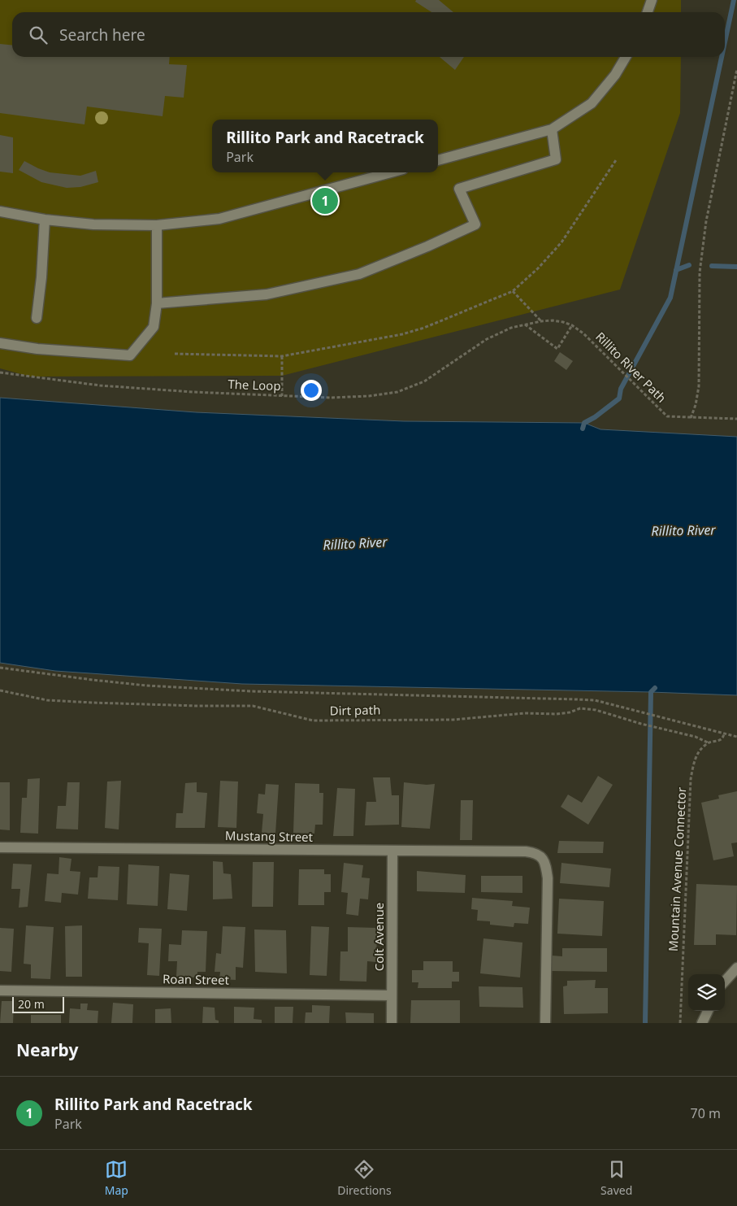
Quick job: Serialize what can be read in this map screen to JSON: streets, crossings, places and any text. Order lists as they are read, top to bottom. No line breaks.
{"streets":{"street":["Mustang Street","Colt Avenue","Roan Street"],"path":["Rillito River Path","The Loop","Dirt path","Mountain Avenue Connector"]},"crossings":[["Rillito River Path","The Loop"],["Dirt path","Mountain Avenue Connector"],["Mustang Street","Colt Avenue"],["Colt Avenue","Roan Street"]],"water":["Rillito River"],"scale_bar":"20 m","page":{"search":"Search here","popup":["Rillito Park and Racetrack","Park"],"pins":"1","scale":"20 m","heading":"Nearby","list":[{"mark":"1","name":"Rillito Park and Racetrack","note":"Park","value":"70 m"}],"nav":["Map","Directions","Saved"]}}
